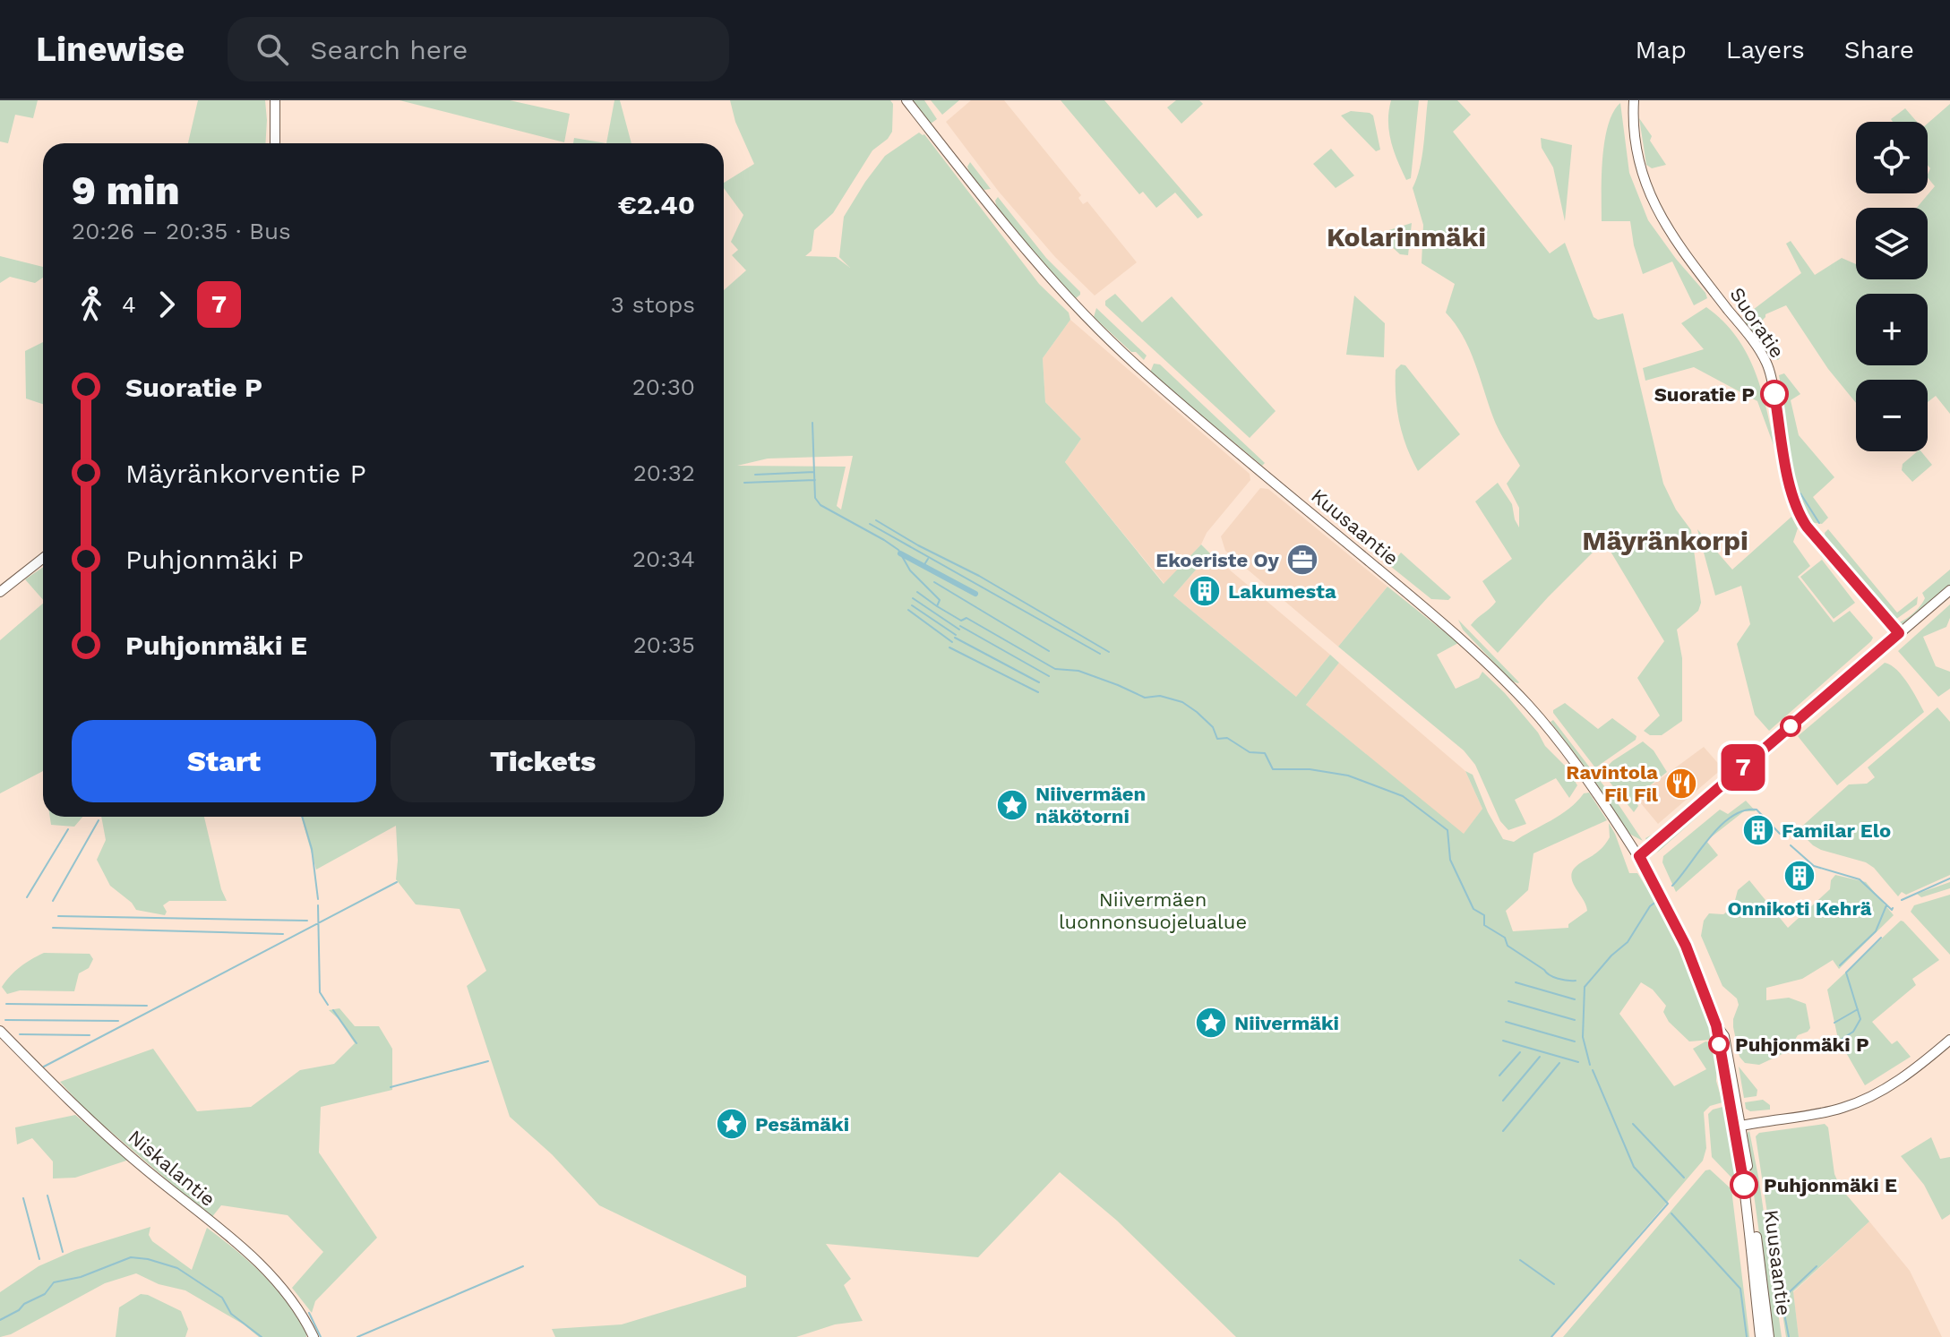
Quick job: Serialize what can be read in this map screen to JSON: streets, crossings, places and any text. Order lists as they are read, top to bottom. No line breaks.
{"streets":{"street":["Suoratie","Kuusaantie","Niskalantie"]},"districts":["Kolarinmäki","Mäyränkorpi"],"parks":["Niivermäen luonnonsuojelualue"],"places":{"other":["Suoratie P","Puhjonmäki P","Puhjonmäki E"],"office":["Ekoeriste Oy"],"building":["Lakumesta","Familar Elo","Onnikoti Kehrä"],"restaurant":["Ravintola Fil Fil"],"place":["Niivermäen näkötorni","Niivermäki","Pesämäki"]},"lines":["bus line 7"],"page":{"header":"Linewise","search":"Search here","nav":["Map","Layers","Share"],"on_map":"7","map_buttons":["+","−"],"heading":["9 min","20:26 – 20:35 · Bus","€2.40"],"legs":["4","7","3 stops"],"list":[{"name":"Suoratie P","value":"20:30"},{"name":"Mäyränkorventie P","value":"20:32"},{"name":"Puhjonmäki P","value":"20:34"},{"name":"Puhjonmäki E","value":"20:35"}],"buttons":["Start","Tickets"]}}
